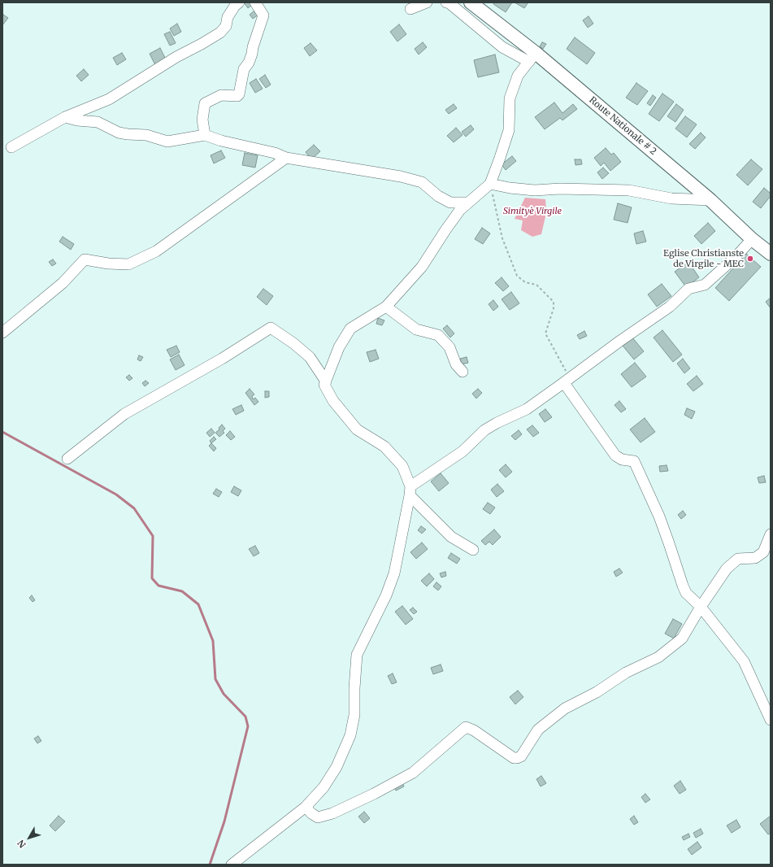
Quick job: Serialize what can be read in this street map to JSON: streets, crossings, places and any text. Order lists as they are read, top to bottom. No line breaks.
{"streets":{"main road":["Route Nationale # 2"]},"parks":["Simityè Virgile"],"places":["Eglise Christianste de Virgile - MEC"],"north":"bottom left"}
